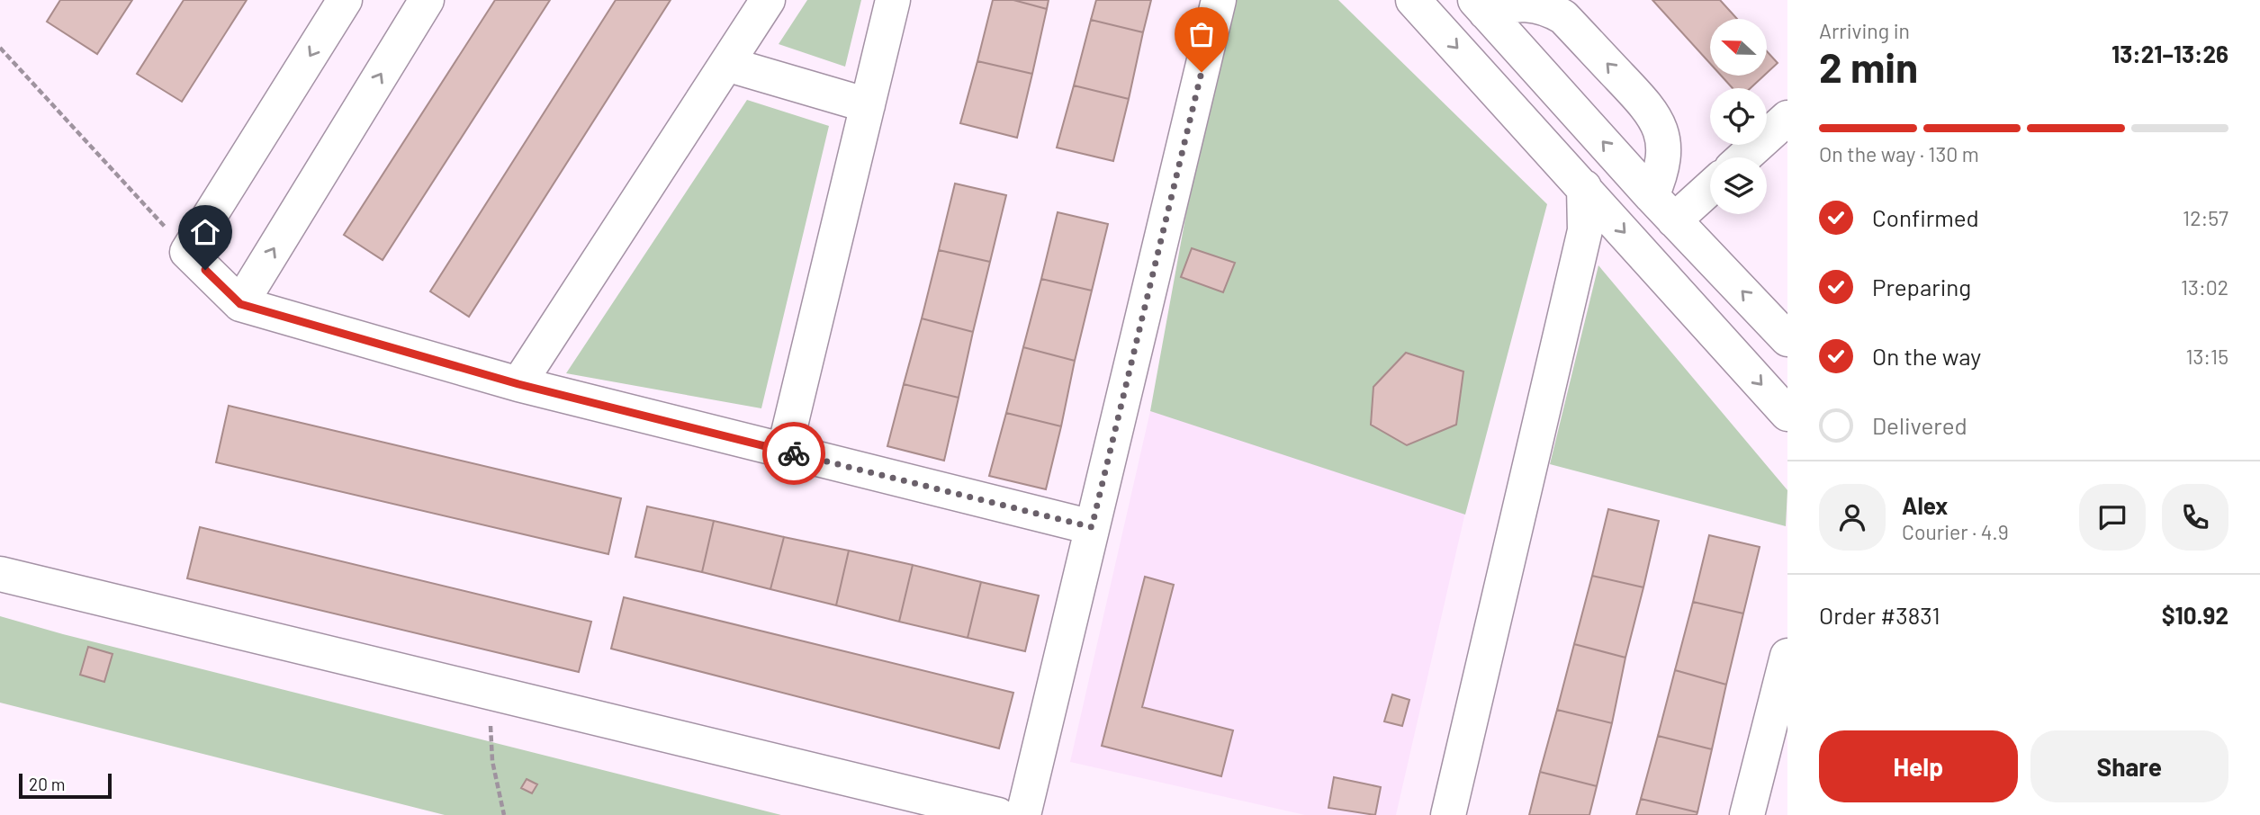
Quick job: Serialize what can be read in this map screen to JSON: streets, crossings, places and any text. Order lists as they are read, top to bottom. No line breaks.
{"scale_bar":"20 m","north":"left","page":{"heading":["2 min","Arriving in","13:21–13:26"],"panel":["Alex","Courier · 4.9","Order #3831","$10.92"],"bar":"On the way · 130 m","list":[["Confirmed","12:57"],["Preparing","13:02"],["On the way","13:15"],"Delivered"],"buttons":["Help","Share"],"scale":"20 m"}}
